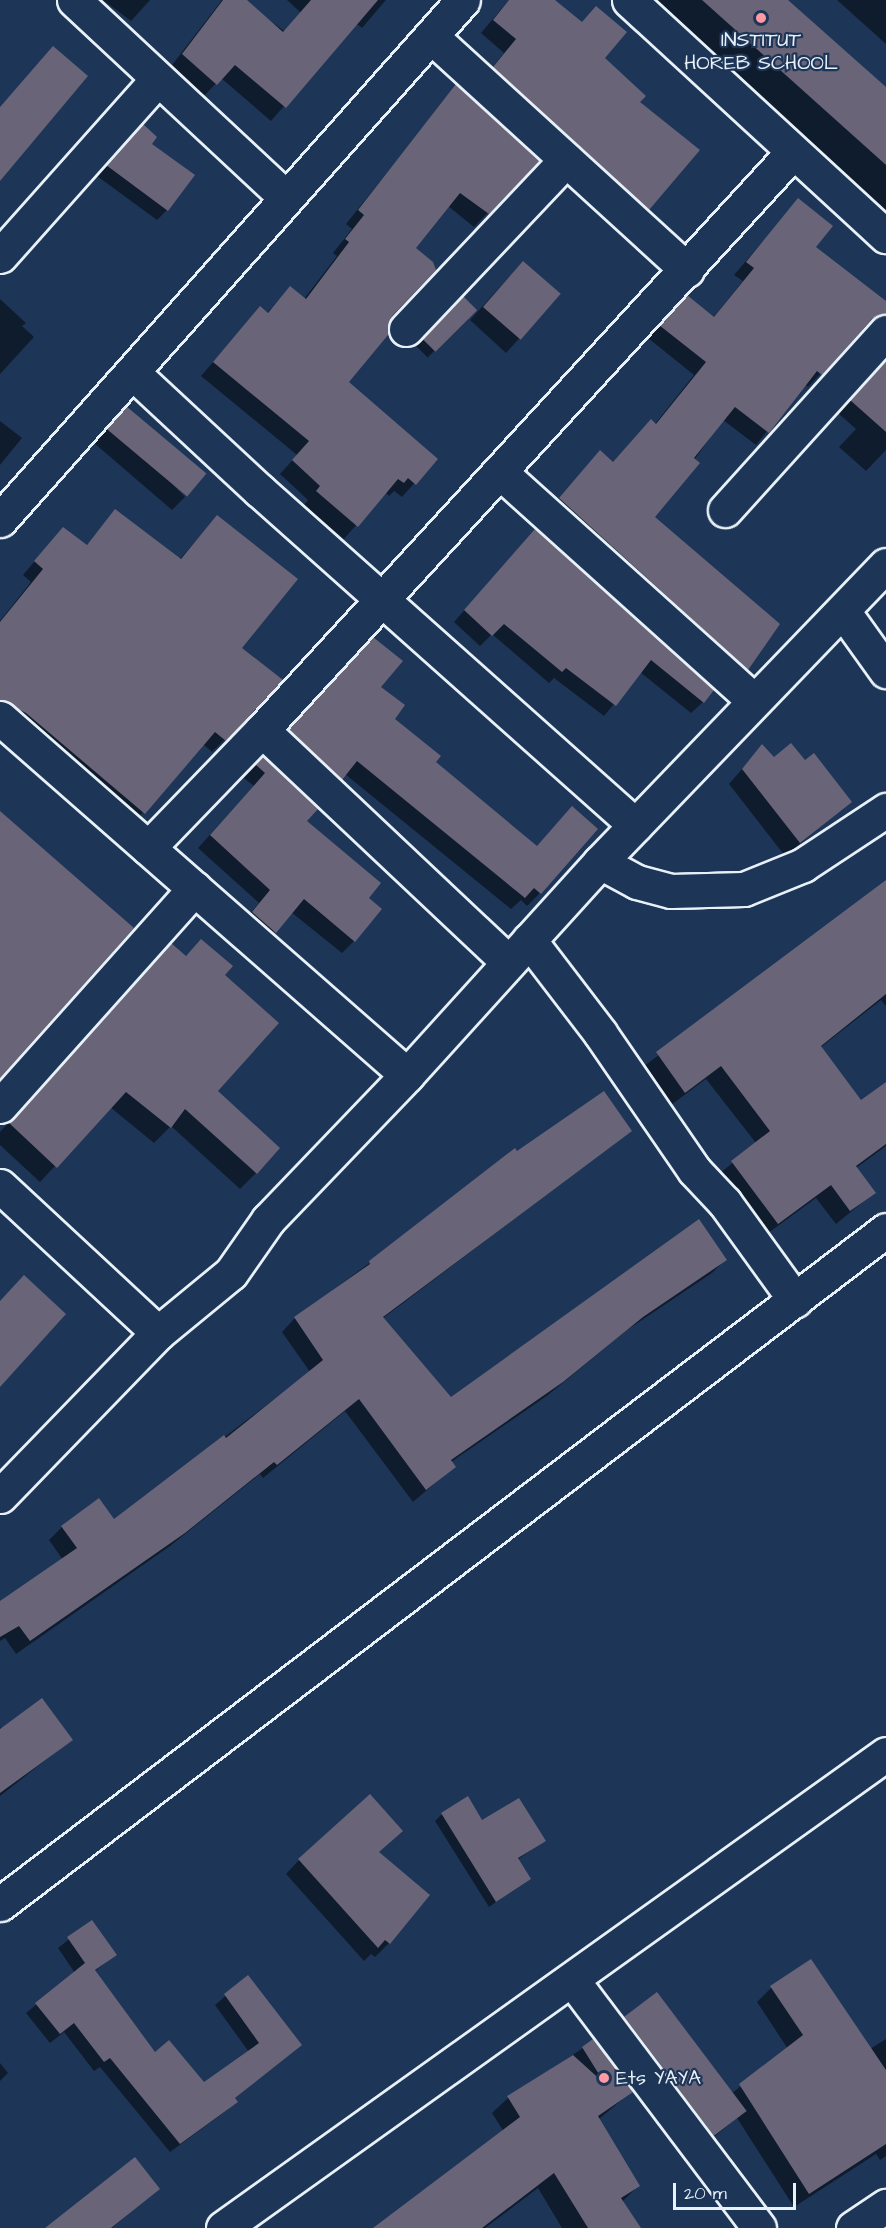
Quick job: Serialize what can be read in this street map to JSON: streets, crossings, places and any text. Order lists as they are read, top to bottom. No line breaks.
{"places":["INSTITUT HOREB SCHOOL","Ets YAYA"],"scale_bar":"20 m"}
